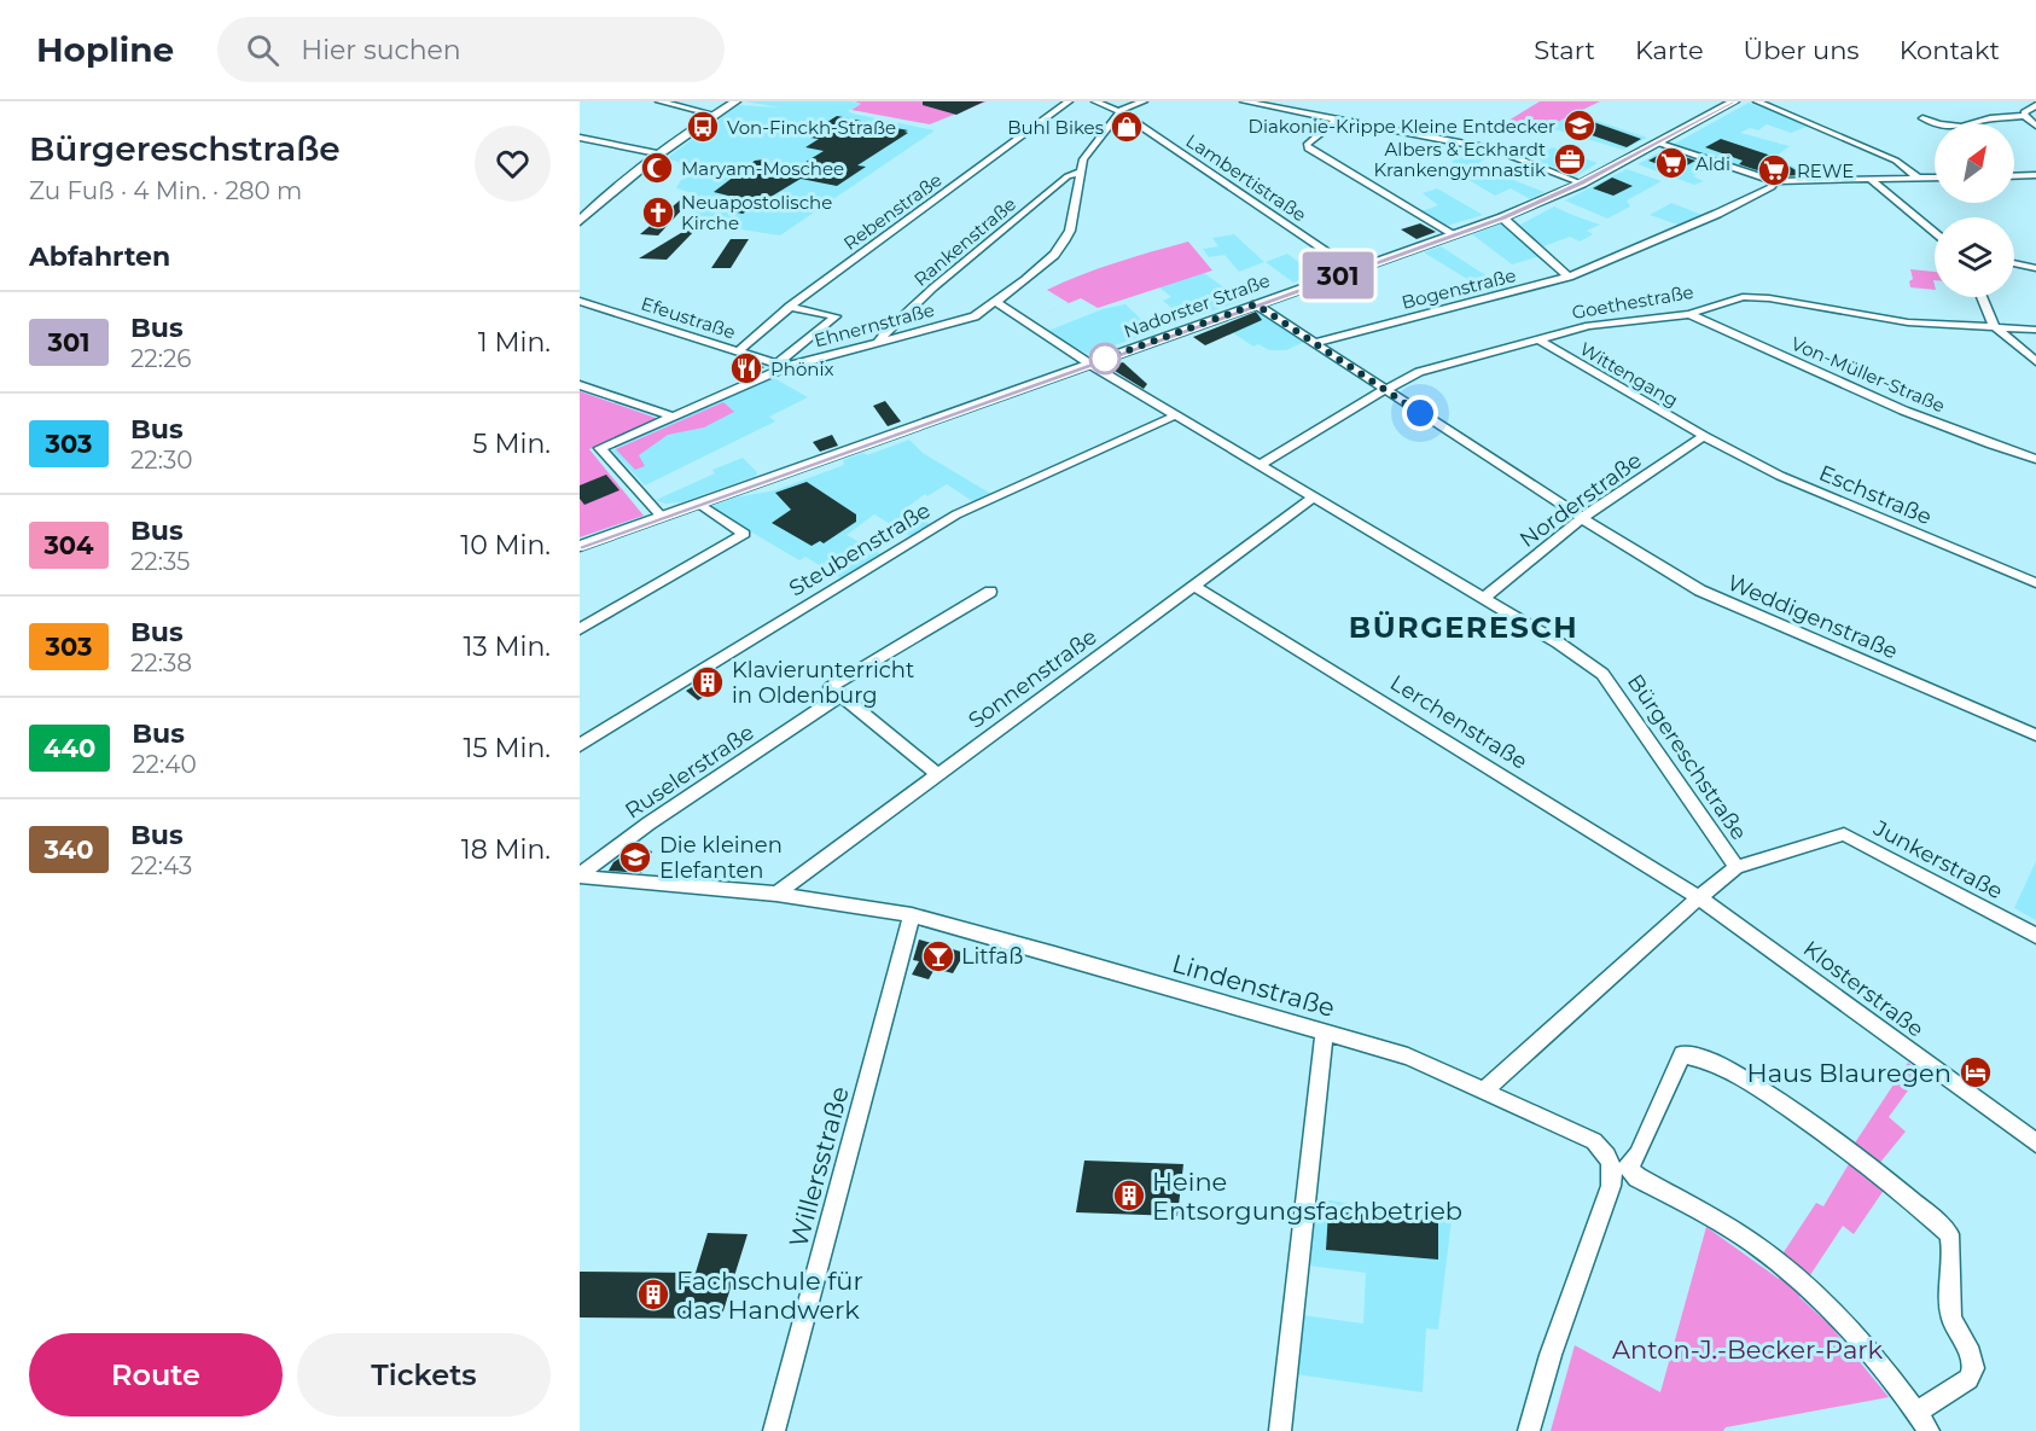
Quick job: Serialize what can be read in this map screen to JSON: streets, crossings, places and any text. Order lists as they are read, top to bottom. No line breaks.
{"streets":{"street":["Lambertistraße","Rebenstraße","Rankenstraße","Bogenstraße","Goethestraße","Nadorster Straße","Efeustraße","Ehnernstraße","Wittengang","Von-Müller-Straße","Eschstraße","Norderstraße","Steubenstraße","Weddigenstraße","Sonnenstraße","Lerchenstraße","Bürgereschstraße","Ruselerstraße","Junkerstraße","Lindenstraße","Klosterstraße","Willersstraße"]},"crossings":[["Lambertistraße","Nadorster Straße"],["Lambertistraße","Ehnernstraße"],["Rebenstraße","Efeustraße"],["Rankenstraße","Ehnernstraße"],["Bogenstraße","Nadorster Straße"],["Bogenstraße","Weddigenstraße"],["Goethestraße","Wittengang"],["Goethestraße","Von-Müller-Straße"],["Goethestraße","Weddigenstraße"],["Goethestraße","Bürgereschstraße"],["Nadorster Straße","Ehnernstraße"],["Nadorster Straße","Weddigenstraße"],["Nadorster Straße","Bürgereschstraße"],["Efeustraße","Ehnernstraße"],["Ehnernstraße","Bürgereschstraße"],["Wittengang","Eschstraße"],["Wittengang","Norderstraße"],["Eschstraße","Norderstraße"],["Norderstraße","Weddigenstraße"],["Norderstraße","Bürgereschstraße"],["Steubenstraße","Bürgereschstraße"],["Sonnenstraße","Lerchenstraße"],["Sonnenstraße","Bürgereschstraße"],["Sonnenstraße","Lindenstraße"],["Lerchenstraße","Bürgereschstraße"],["Lerchenstraße","Klosterstraße"],["Bürgereschstraße","Junkerstraße"],["Bürgereschstraße","Lindenstraße"],["Bürgereschstraße","Klosterstraße"],["Ruselerstraße","Lindenstraße"],["Lindenstraße","Willersstraße"]],"districts":["BÜRGERESCH"],"parks":["Anton-J.-Becker-Park"],"places":{"school or university":["Diakonie-Krippe Kleine Entdecker","Die kleinen Elefanten"],"bus stop":["Von-Finckh-Straße"],"shop":["Buhl Bikes"],"office":["Albers & Eckhardt Krankengymnastik"],"supermarket":["Aldi","REWE"],"mosque":["Maryam-Moschee"],"church":["Neuapostolische Kirche"],"restaurant":["Phönix"],"building":["Klavierunterricht in Oldenburg","Heine Entsorgungsfachbetrieb","Fachschule für das Handwerk"],"bar":["Litfaß"],"hotel":["Haus Blauregen"]},"lines":["bus line 301"],"north":"top right","page":{"header":"Hopline","search":"Hier suchen","nav":["Start","Karte","Über uns","Kontakt"],"heading":[["Bürgereschstraße","Zu Fuß · 4 Min. · 280 m"],"Abfahrten"],"on_map":"301","list":[{"mark":"301","name":"Bus","note":"22:26","value":"1 Min."},{"mark":"303","name":"Bus","note":"22:30","value":"5 Min."},{"mark":"304","name":"Bus","note":"22:35","value":"10 Min."},{"mark":"303","name":"Bus","note":"22:38","value":"13 Min."},{"mark":"440","name":"Bus","note":"22:40","value":"15 Min."},{"mark":"340","name":"Bus","note":"22:43","value":"18 Min."}],"buttons":["Route","Tickets"]}}
